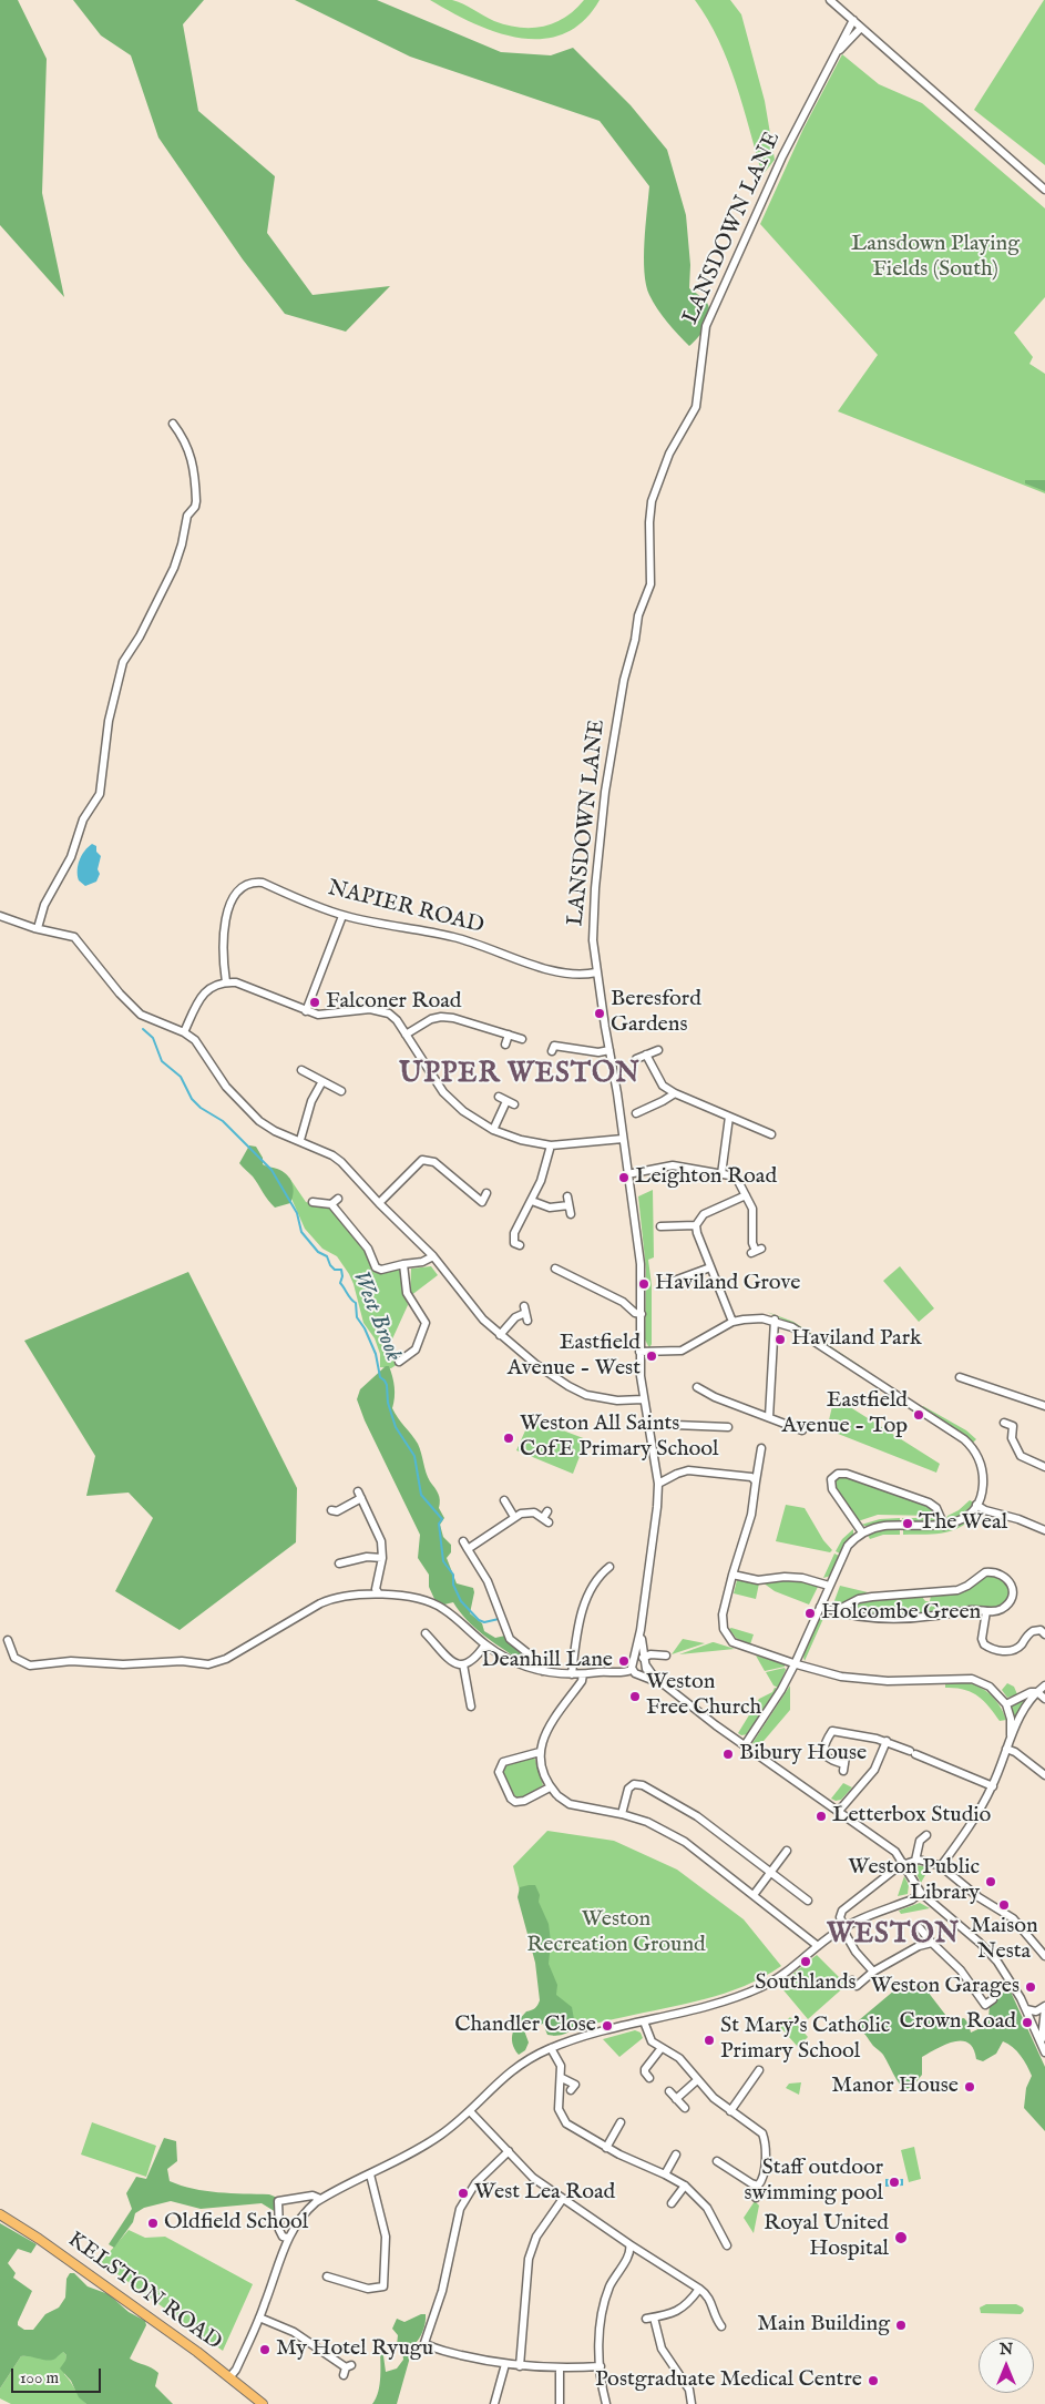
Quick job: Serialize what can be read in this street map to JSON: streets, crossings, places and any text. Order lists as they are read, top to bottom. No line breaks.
{"streets":{"main road":["KELSTON ROAD"],"street":["LANSDOWN LANE","NAPIER ROAD"]},"crossings":[["LANSDOWN LANE","NAPIER ROAD"]],"districts":["UPPER WESTON","WESTON"],"water":["West Brook"],"parks":["Lansdown Playing Fields (South)","Weston Recreation Ground"],"places":["Falconer Road","Beresford Gardens","Leighton Road","Haviland Grove","Haviland Park","Eastfield Avenue - West","Eastfield Avenue - Top","Weston All Saints CofE Primary School","The Weal","Holcombe Green","Deanhill Lane","Weston Free Church","Bibury House","Letterbox Studio","Weston Public Library","Maison Nesta","Southlands","Weston Garages","Crown Road","Chandler Close","St Mary's Catholic Primary School","Manor House","Staff outdoor swimming pool","West Lea Road","Oldfield School","Royal United Hospital","Main Building","My Hotel Ryugu","Postgraduate Medical Centre"],"scale_bar":"100 m","north":"top"}
